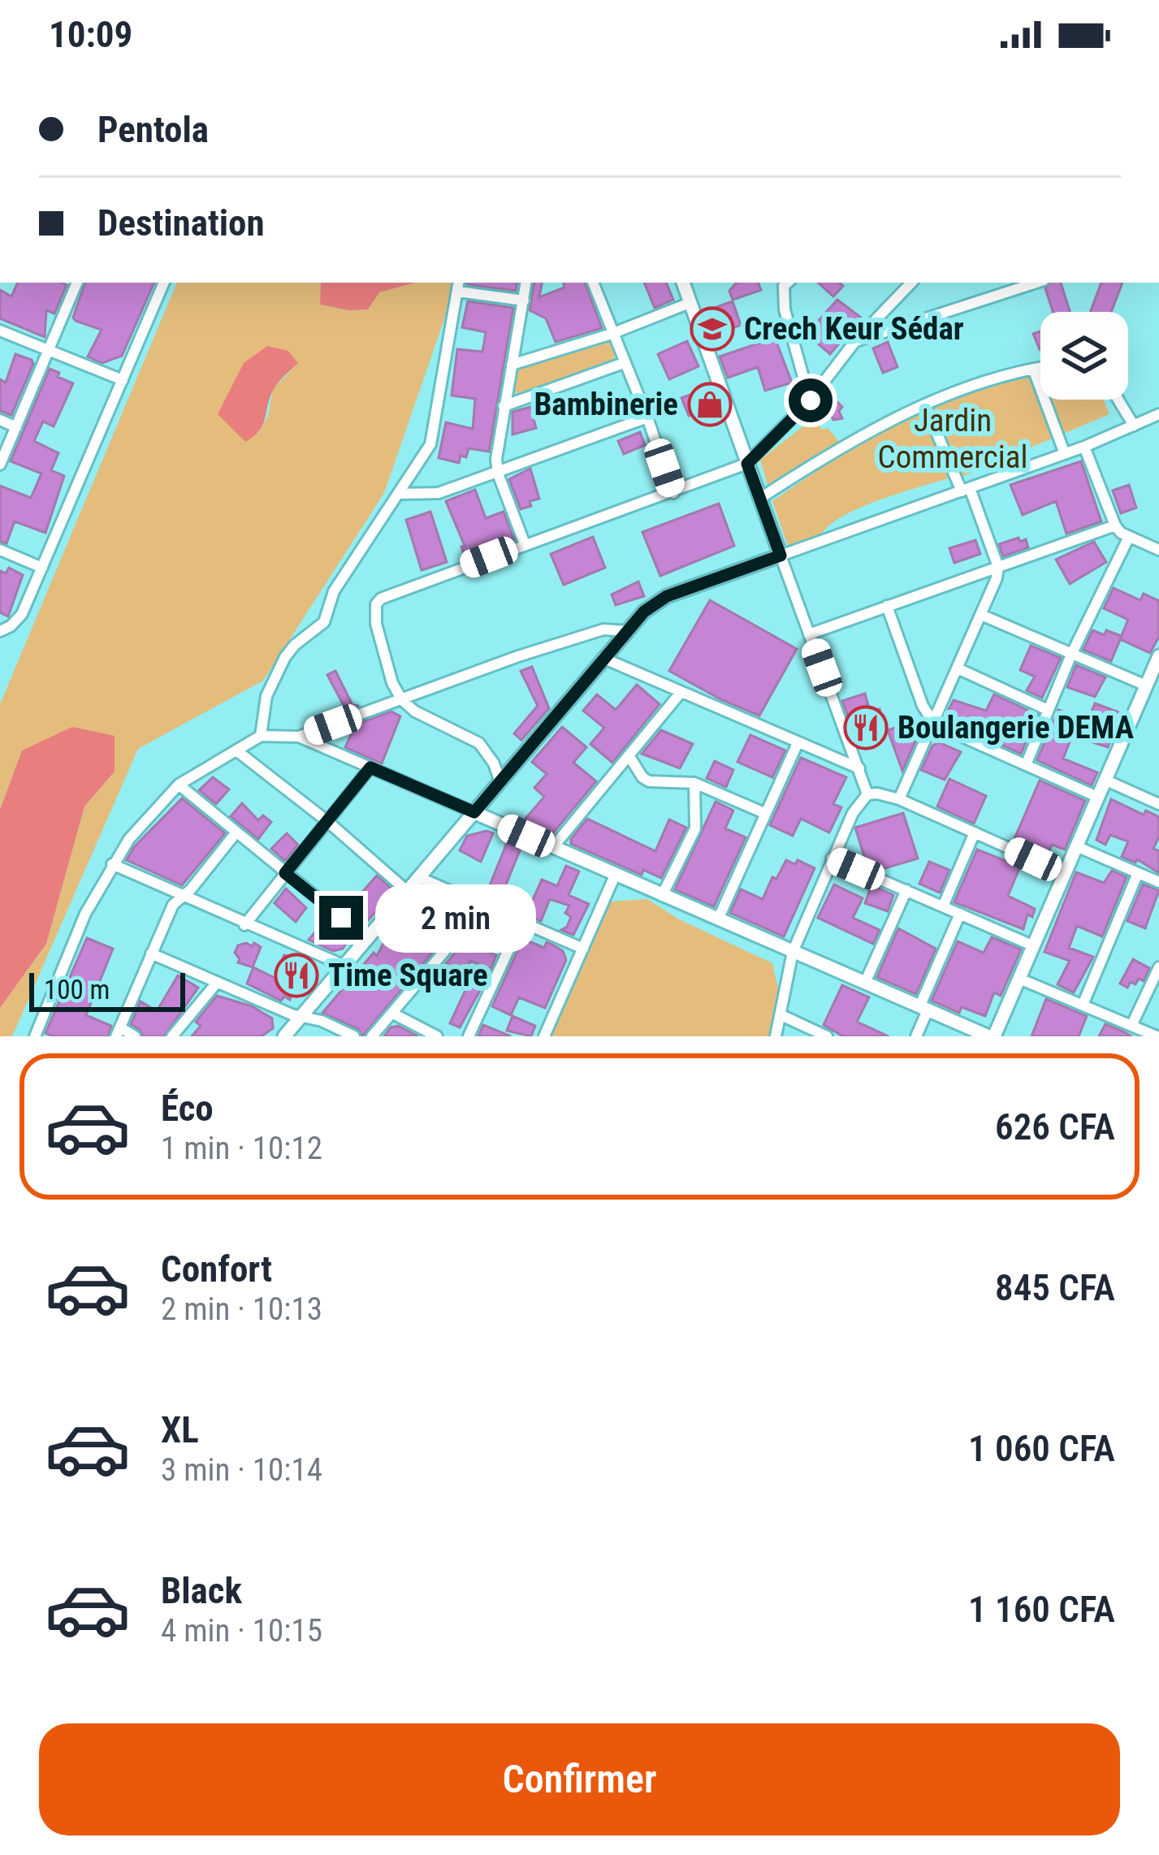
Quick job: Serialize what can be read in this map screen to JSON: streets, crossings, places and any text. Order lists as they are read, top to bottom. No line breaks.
{"parks":["Jardin Commercial"],"places":{"school or university":["Crech Keur Sédar"],"shop":["Bambinerie"],"restaurant":["Boulangerie DEMA","Time Square"]},"scale_bar":"100 m","page":{"status":"10:09","banner":["Pentola","Destination"],"bubble":"2 min","scale":"100 m","list":[{"name":"Éco","note":"1 min · 10:12","value":"626 CFA"},{"name":"Confort","note":"2 min · 10:13","value":"845 CFA"},{"name":"XL","note":"3 min · 10:14","value":"1 060 CFA"},{"name":"Black","note":"4 min · 10:15","value":"1 160 CFA"}],"buttons":"Confirmer"}}
